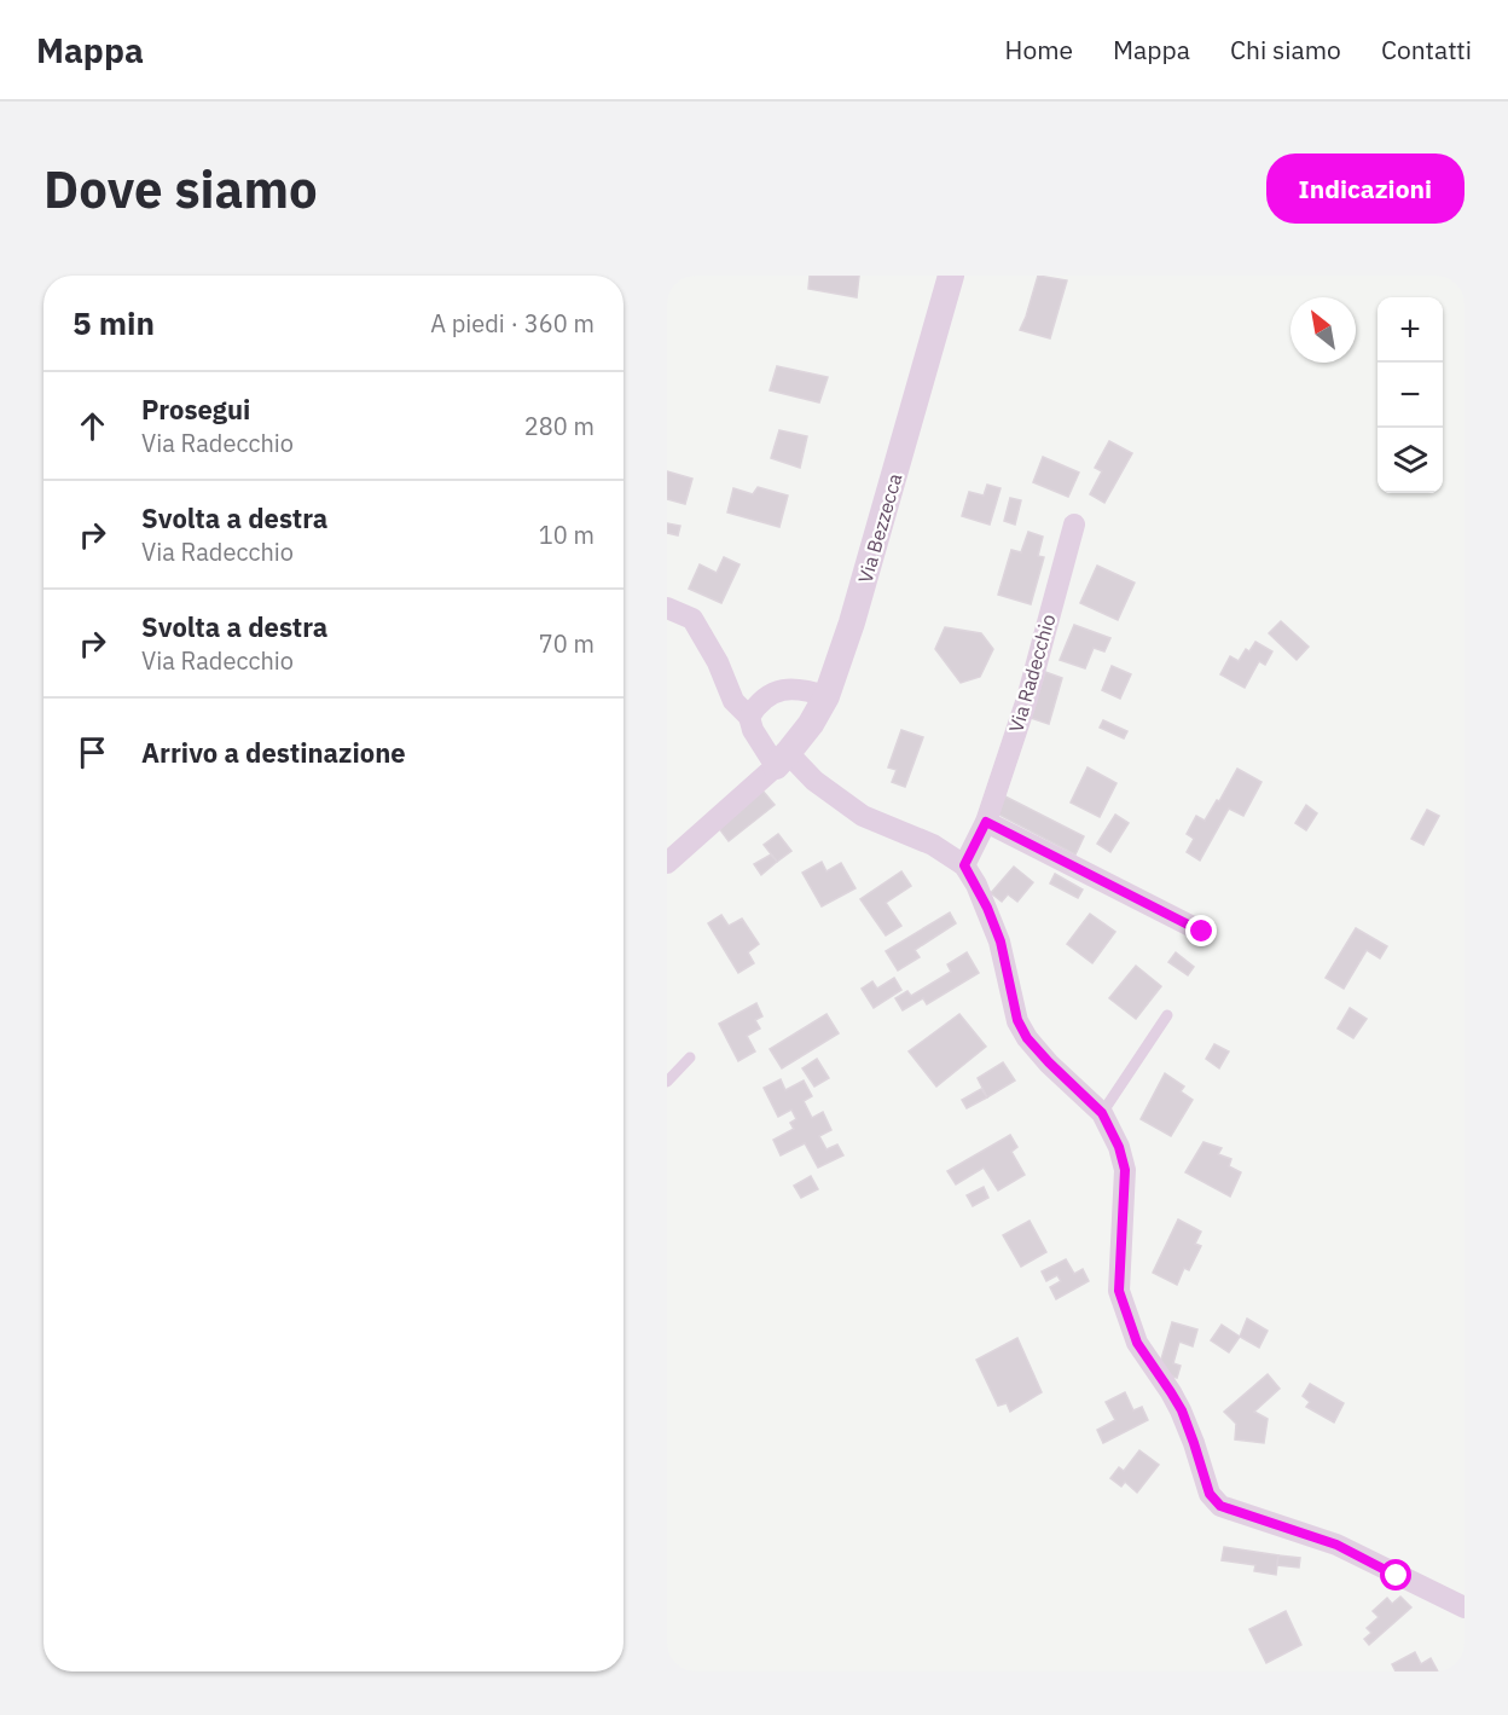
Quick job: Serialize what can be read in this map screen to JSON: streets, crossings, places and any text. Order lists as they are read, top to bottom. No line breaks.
{"streets":{"street":["Via Bezzecca","Via Radecchio"]},"north":"top left","page":{"header":"Mappa","nav":["Home","Mappa","Chi siamo","Contatti"],"buttons":"Indicazioni","title":"Dove siamo","heading":["5 min","A piedi · 360 m"],"map_buttons":["+","−"],"list":[["Prosegui","Via Radecchio","280 m"],["Svolta a destra","Via Radecchio","10 m"],["Svolta a destra","Via Radecchio","70 m"],"Arrivo a destinazione"]}}
